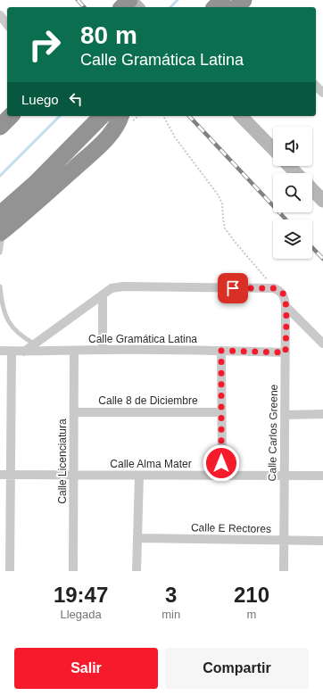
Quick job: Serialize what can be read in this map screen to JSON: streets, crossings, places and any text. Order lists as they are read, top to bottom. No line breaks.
{"streets":{"street":["Calle Gramática Latina","Calle 8 de Diciembre","Calle Carlos Greene","Calle Licenciatura","Calle Alma Mater","Calle E Rectores"]},"crossings":[["Calle Gramática Latina","Calle Carlos Greene"],["Calle Gramática Latina","Calle Licenciatura"],["Calle 8 de Diciembre","Calle Licenciatura"],["Calle Carlos Greene","Calle Alma Mater"],["Calle Carlos Greene","Calle E Rectores"],["Calle Licenciatura","Calle Alma Mater"]],"page":{"turn":["80 m","Calle Gramática Latina"],"then":"Luego","eta":["19:47","Llegada","3","min","210","m"],"buttons":["Salir","Compartir"]}}
